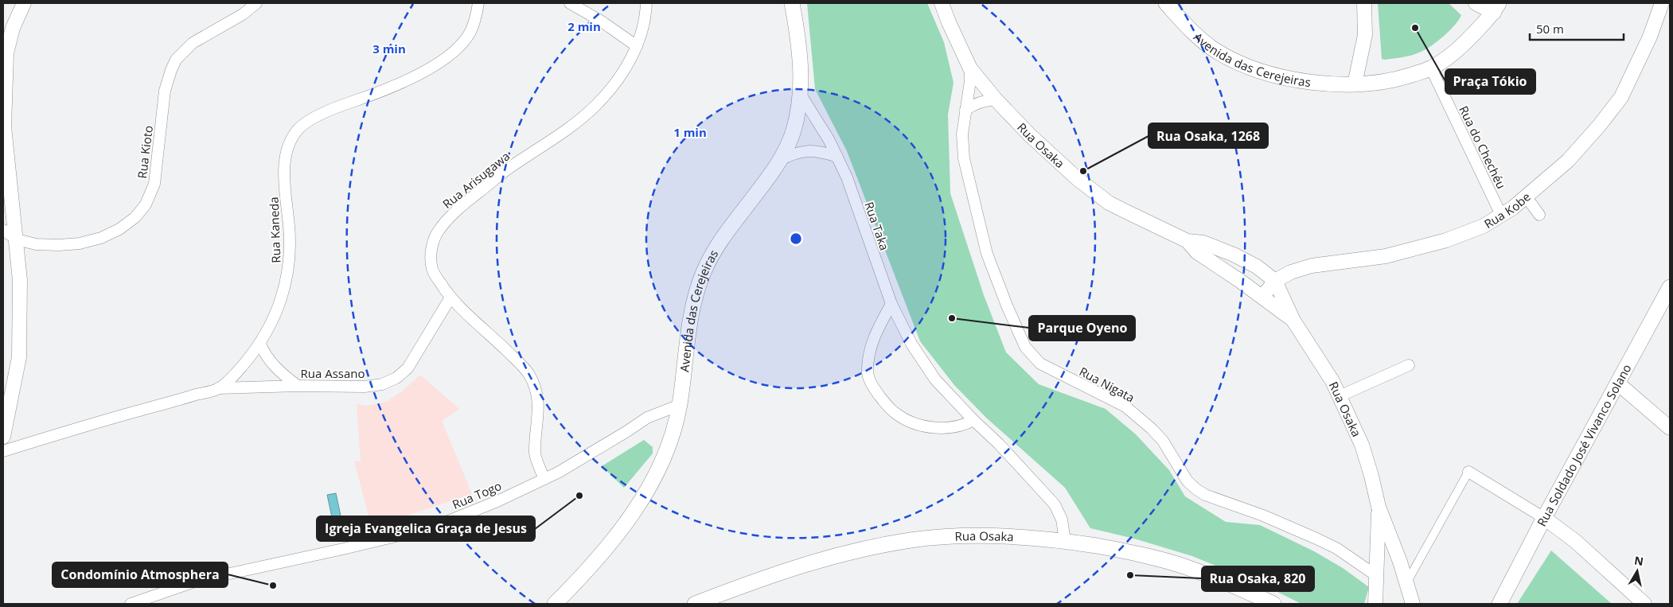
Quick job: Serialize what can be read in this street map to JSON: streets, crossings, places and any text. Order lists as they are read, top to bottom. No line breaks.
{"streets":{"main road":["Avenida das Cerejeiras","Rua Osaka","Rua Soldado José Vivanco Solano"],"street":["Rua do Chechéu","Rua Kioto","Rua Arisugawa","Rua Kobe","Rua Taka","Rua Kaneda","Rua Assano","Rua Nigata","Rua Togo"]},"crossings":[["Avenida das Cerejeiras","Rua do Chechéu"],["Avenida das Cerejeiras","Rua Taka"],["Avenida das Cerejeiras","Rua Togo"],["Rua Osaka","Rua Kobe"],["Rua Osaka","Rua Taka"],["Rua Osaka","Rua Nigata"],["Rua do Chechéu","Rua Kobe"],["Rua Arisugawa","Rua Assano"],["Rua Arisugawa","Rua Togo"],["Rua Kaneda","Rua Assano"]],"places":["Praça Tókio","Rua Osaka, 1268","Parque Oyeno","Igreja Evangelica Graça de Jesus","Rua Osaka, 820","Condomínio Atmosphera"],"scale_bar":"50 m","north":"top","rings":["2 min","3 min","1 min"]}
